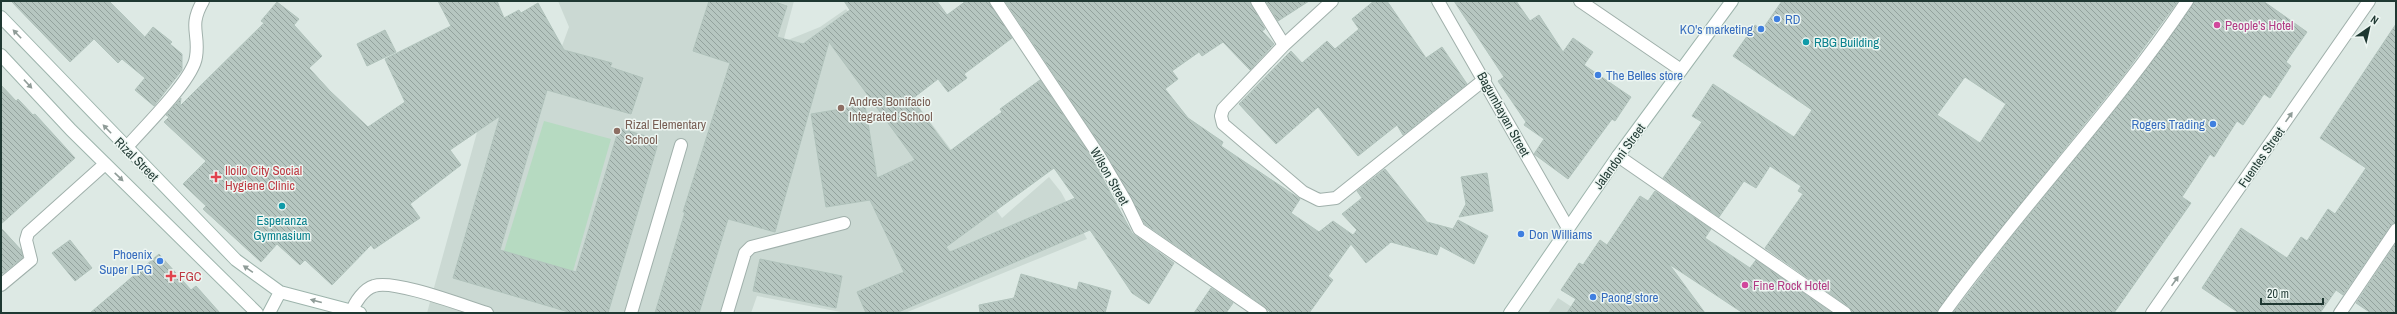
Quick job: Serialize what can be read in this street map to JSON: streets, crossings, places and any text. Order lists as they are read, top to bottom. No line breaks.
{"streets":{"street":["Bagumbayan Street","Jalandoni Street","Fuentes Street","Rizal Street","Wilson Street"]},"crossings":[["Bagumbayan Street","Jalandoni Street"]],"one_way":["Fuentes Street"],"places":{"other":["RD","People's Hotel","KO's marketing","RBG Building","The Belles store","Andres Bonifacio Integrated School","Rogers Trading","Rizal Elementary School","Esperanza Gymnasium","Don Williams","Phoenix Super LPG","Fine Rock Hotel","Paong store"],"health":["Iloilo City Social Hygiene Clinic","FGC"]},"scale_bar":"20 m","north":"top right"}
